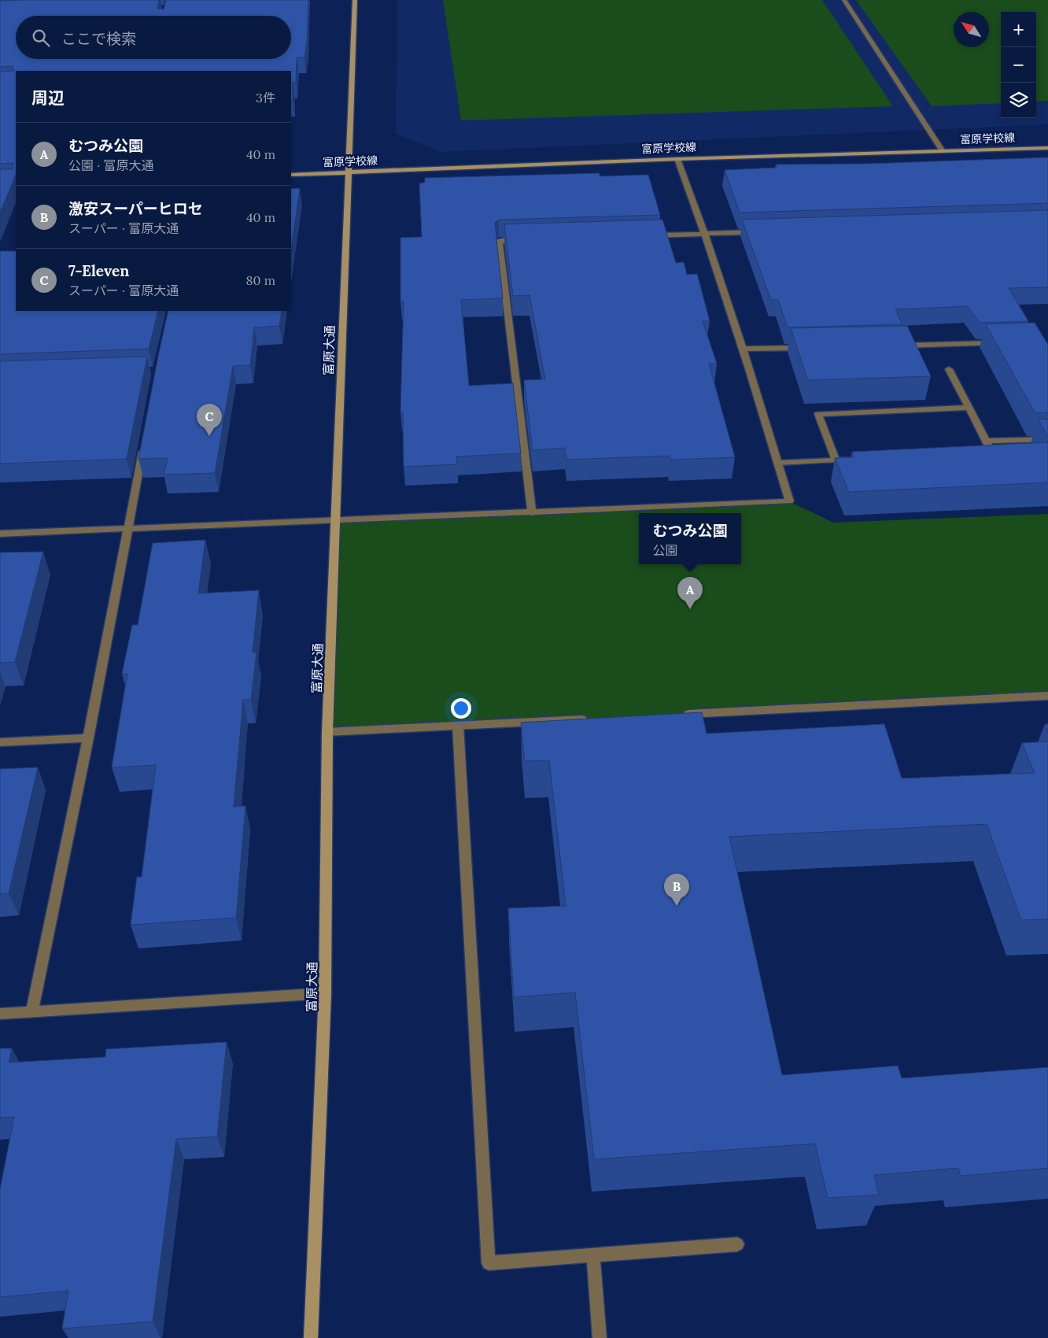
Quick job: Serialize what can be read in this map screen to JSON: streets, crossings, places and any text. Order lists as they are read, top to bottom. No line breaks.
{"streets":{"street":["富原学校線","富原大通"]},"crossings":[["富原学校線","富原大通"]],"north":"top left","page":{"map_buttons":["+","−"],"search":"ここで検索","heading":["周辺","3件"],"list":[{"mark":"A","name":"むつみ公園","note":"公園 · 富原大通","value":"40 m"},{"mark":"B","name":"激安スーパーヒロセ","note":"スーパー · 富原大通","value":"40 m"},{"mark":"C","name":"7-Eleven","note":"スーパー · 富原大通","value":"80 m"}],"pins":["C","A","B"],"popup":["むつみ公園","公園"]}}
